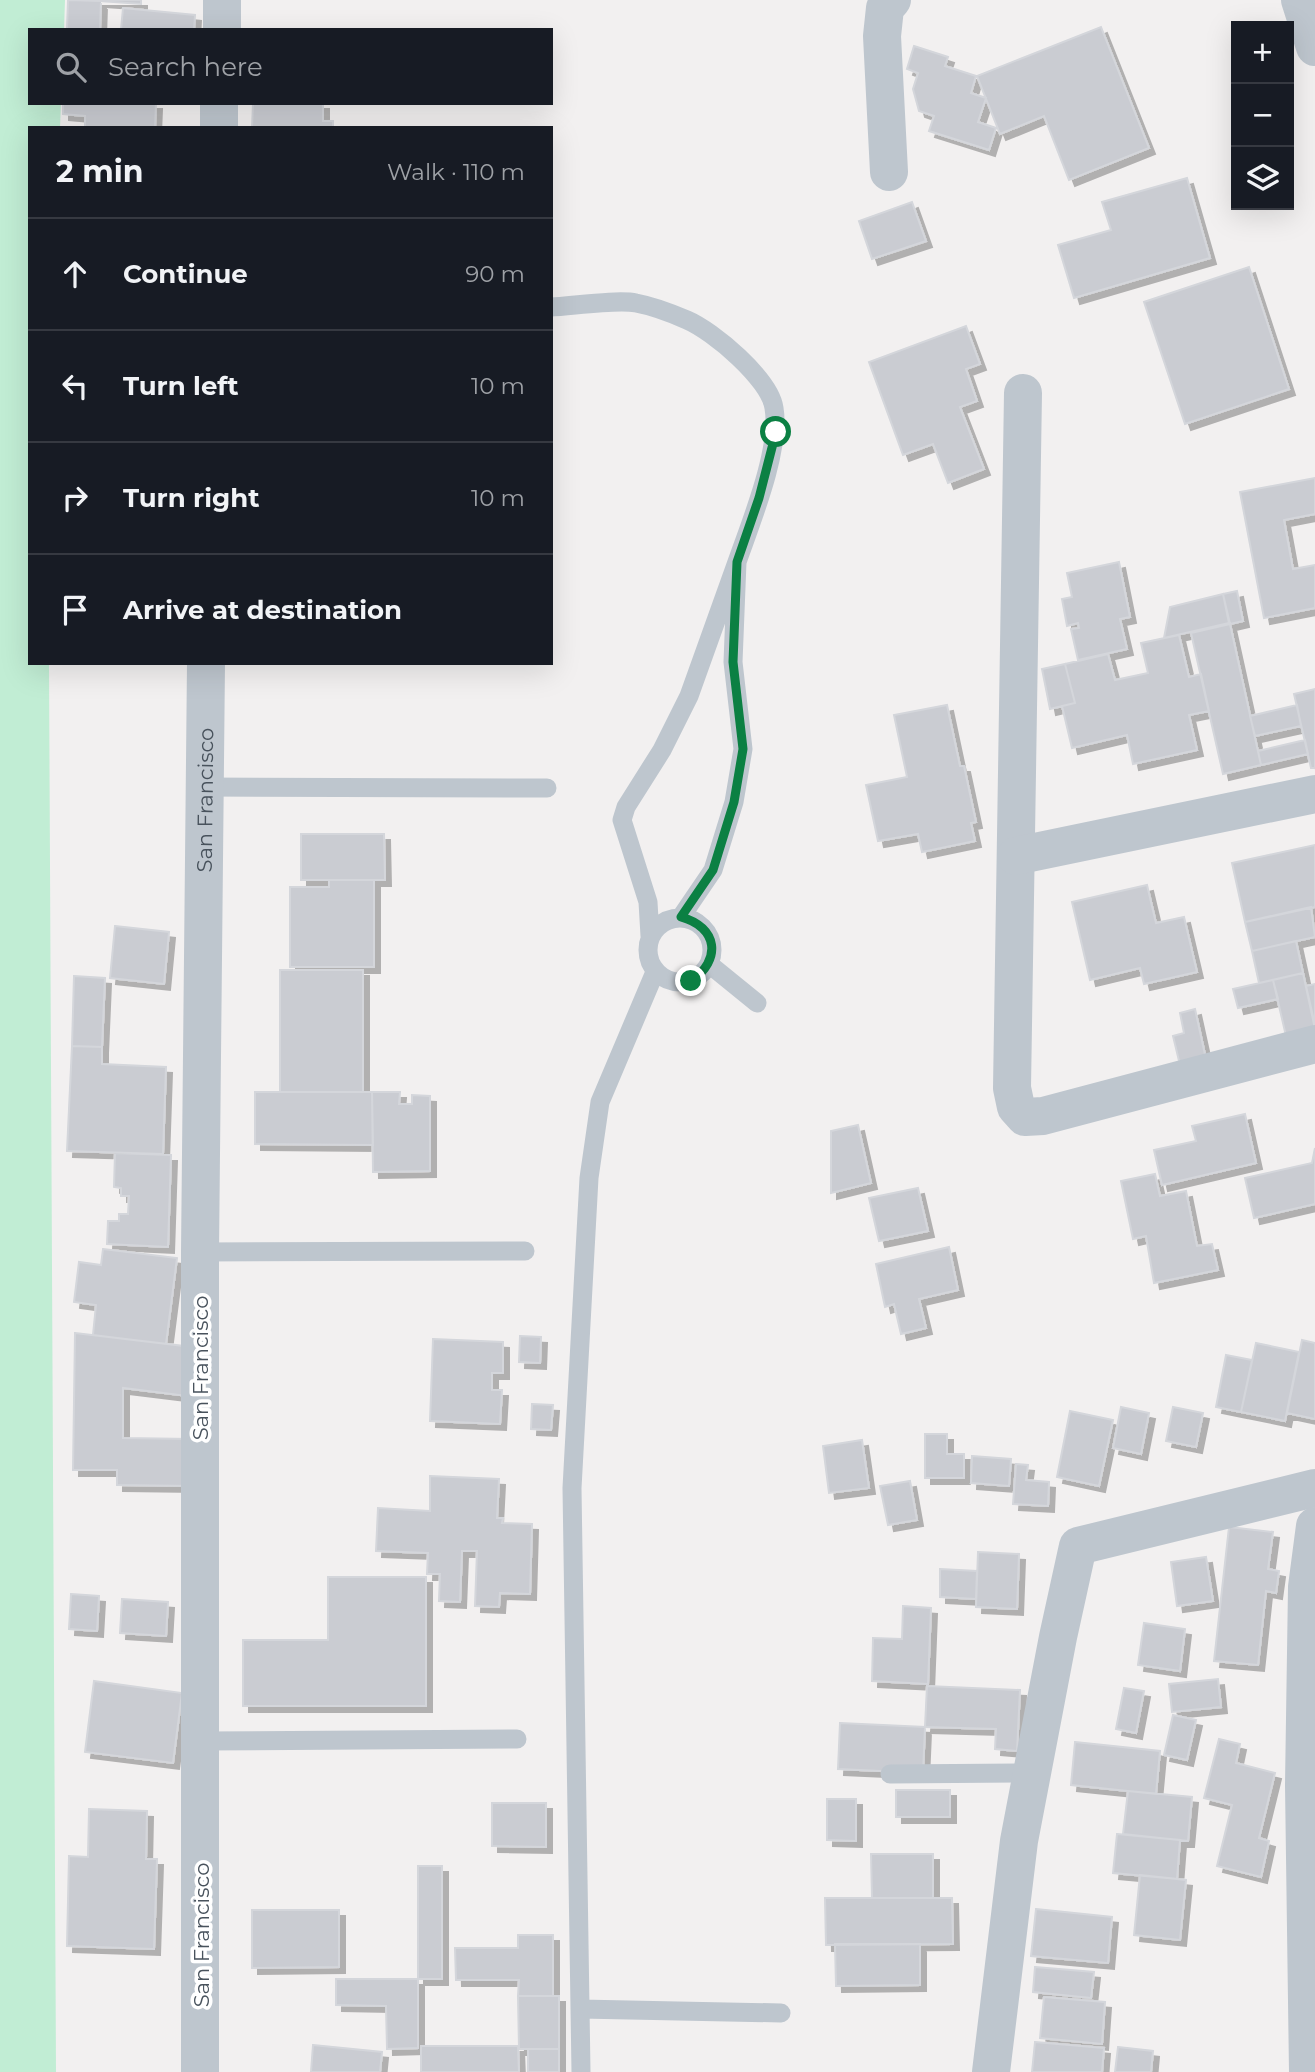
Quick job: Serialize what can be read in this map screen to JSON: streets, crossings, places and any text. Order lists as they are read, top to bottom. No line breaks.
{"streets":{"street":["San Francisco"]},"page":{"map_buttons":["+","−"],"search":"Search here","heading":["2 min","Walk · 110 m"],"list":[["Continue","90 m"],["Turn left","10 m"],["Turn right","10 m"],"Arrive at destination"]}}
